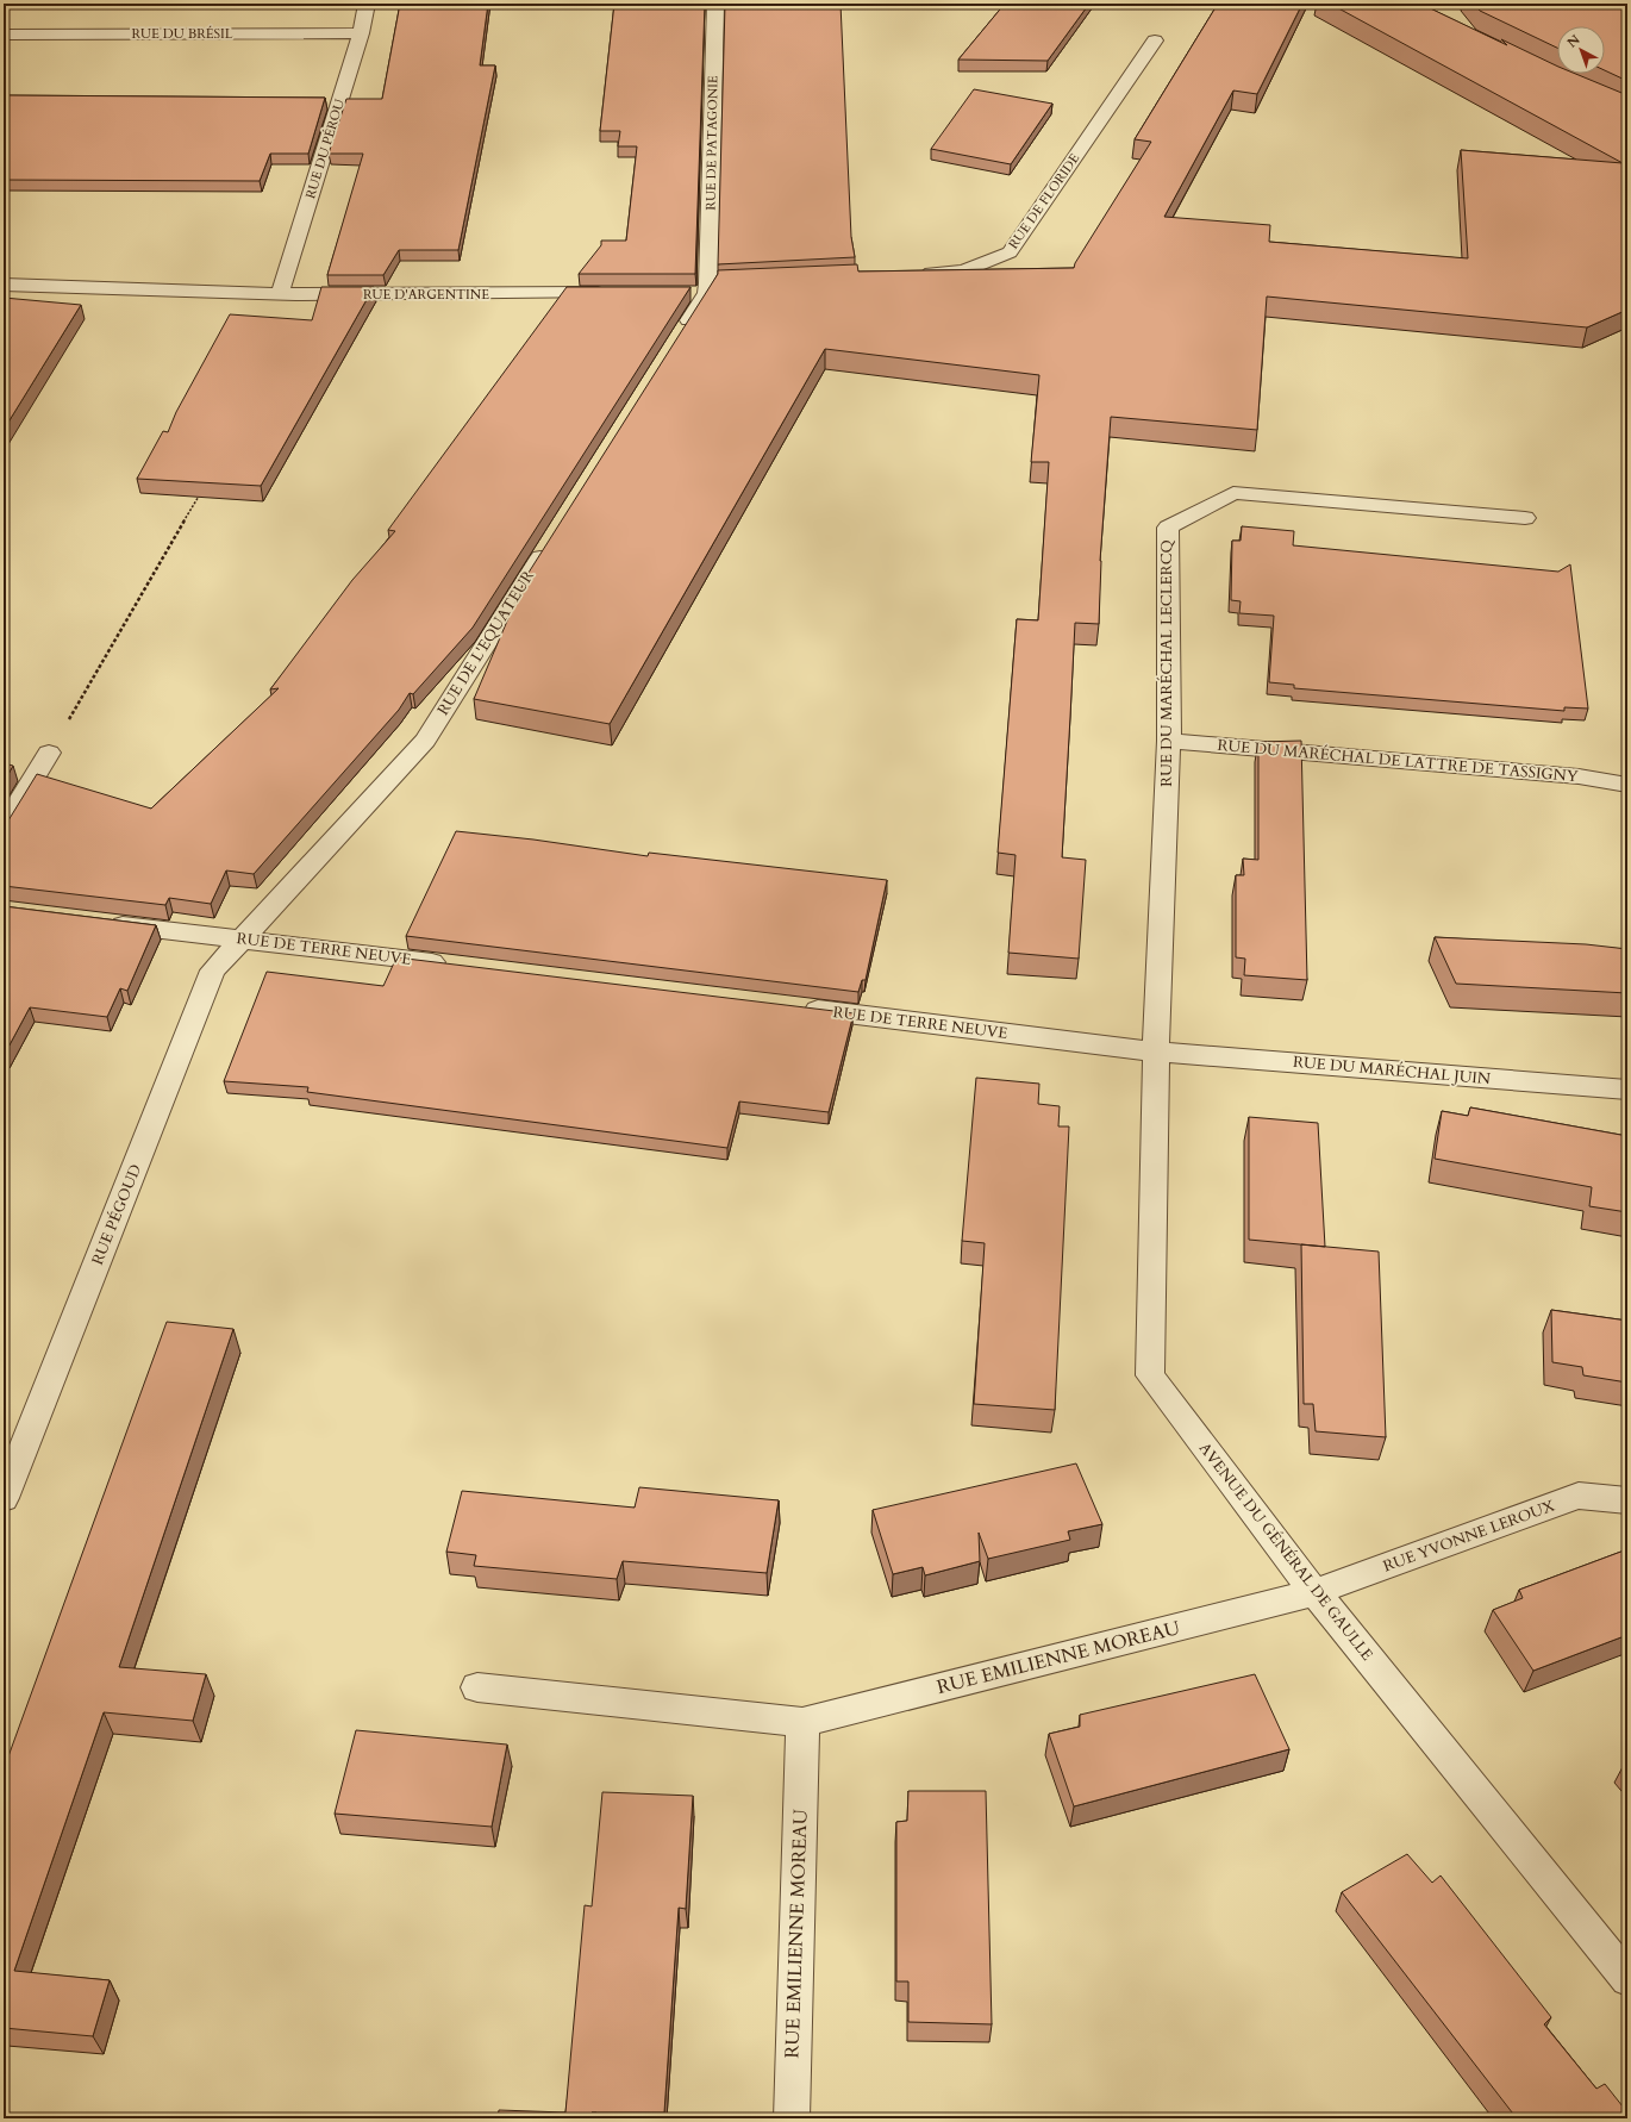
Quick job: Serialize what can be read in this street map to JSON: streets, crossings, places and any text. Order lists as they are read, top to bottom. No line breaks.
{"streets":{"street":["RUE DU BRÉSIL","RUE DE PATAGONIE","RUE DU PÉROU","RUE DE FLORIDE","RUE D'ARGENTINE","RUE DE L'EQUATEUR","RUE DU MARÉCHAL LECLERCQ","RUE DU MARÉCHAL DE LATTRE DE TASSIGNY","RUE DE TERRE NEUVE","RUE DU MARÉCHAL JUIN","RUE PÉGOUD","RUE YVONNE LEROUX","AVENUE DU GÉNÉRAL DE GAULLE","RUE EMILIENNE MOREAU"]},"crossings":[["RUE DU BRÉSIL","RUE DU PÉROU"],["RUE DU PÉROU","RUE D'ARGENTINE"],["RUE DE L'EQUATEUR","RUE DE TERRE NEUVE"],["RUE DE L'EQUATEUR","RUE PÉGOUD"],["RUE DU MARÉCHAL LECLERCQ","RUE DU MARÉCHAL DE LATTRE DE TASSIGNY"],["RUE DU MARÉCHAL LECLERCQ","RUE DE TERRE NEUVE"],["RUE DU MARÉCHAL LECLERCQ","RUE DU MARÉCHAL JUIN"],["RUE DU MARÉCHAL LECLERCQ","AVENUE DU GÉNÉRAL DE GAULLE"],["RUE DE TERRE NEUVE","RUE DU MARÉCHAL JUIN"],["RUE DE TERRE NEUVE","RUE PÉGOUD"],["RUE DE TERRE NEUVE","AVENUE DU GÉNÉRAL DE GAULLE"],["RUE DU MARÉCHAL JUIN","AVENUE DU GÉNÉRAL DE GAULLE"],["RUE YVONNE LEROUX","AVENUE DU GÉNÉRAL DE GAULLE"],["RUE YVONNE LEROUX","RUE EMILIENNE MOREAU"],["AVENUE DU GÉNÉRAL DE GAULLE","RUE EMILIENNE MOREAU"]],"north":"top left"}
